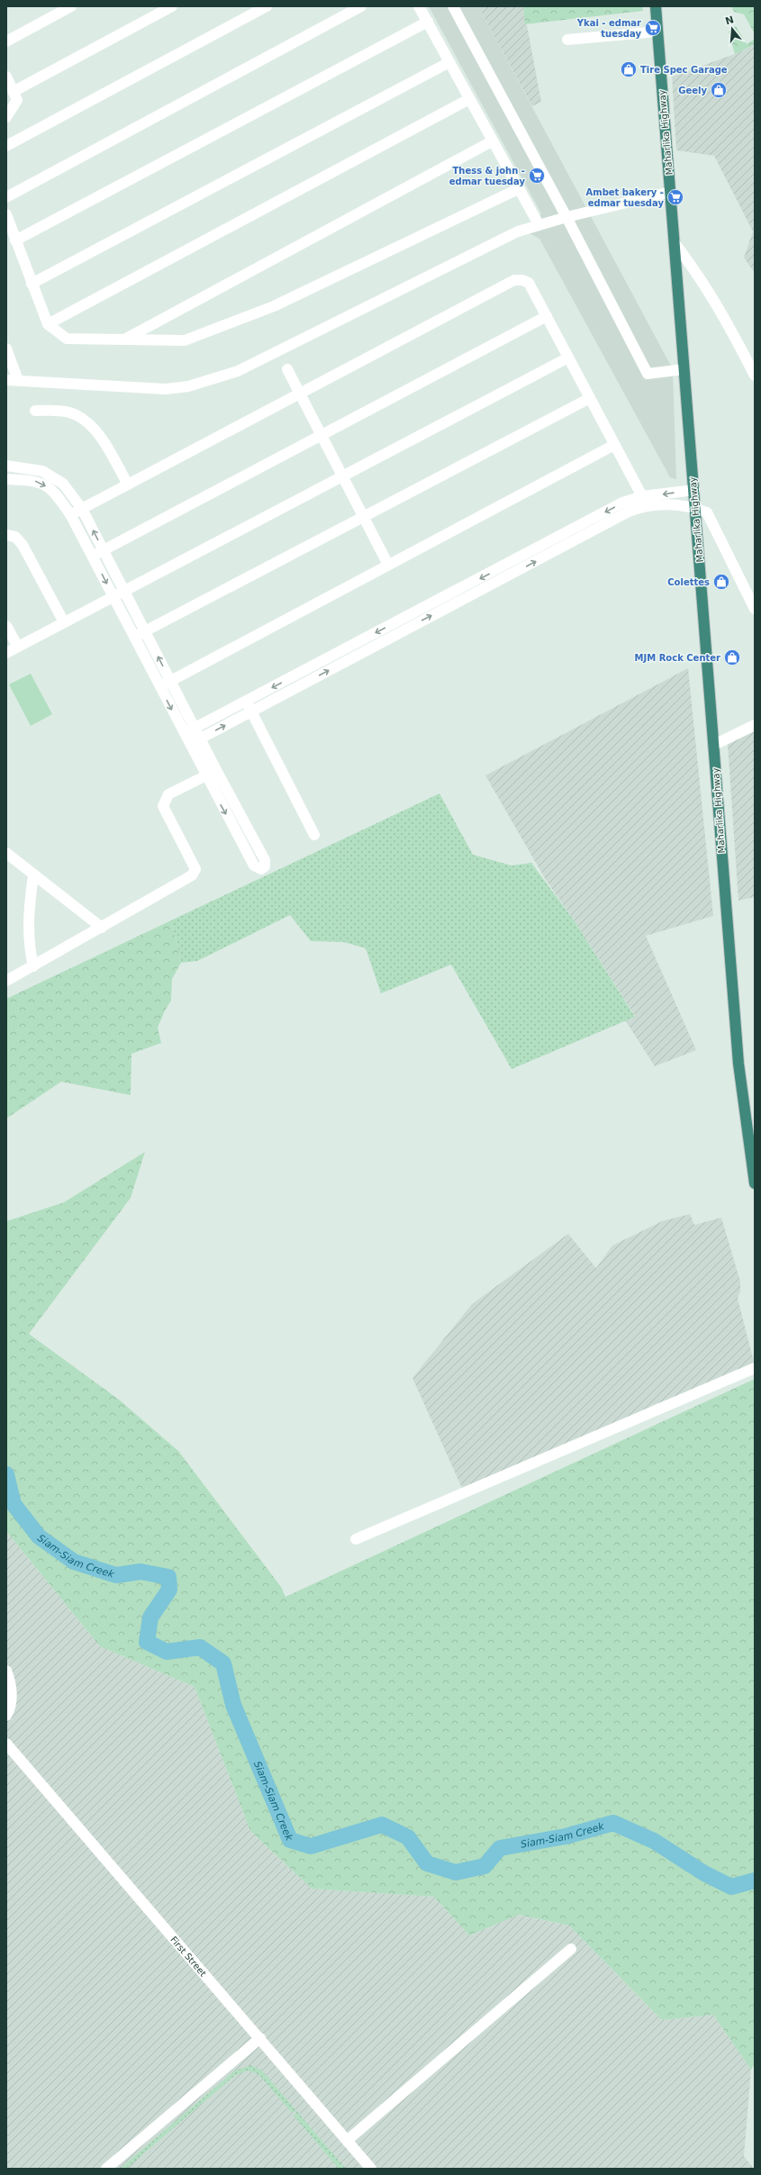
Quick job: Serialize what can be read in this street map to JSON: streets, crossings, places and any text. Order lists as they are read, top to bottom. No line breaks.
{"streets":{"highway":["Maharlika Highway"],"street":["First Street"]},"water":["Siam-Siam Creek"],"places":{"supermarket":["Ykai - edmar tuesday","Thess & john - edmar tuesday","Ambet bakery - edmar tuesday"],"shop":["Tire Spec Garage","Geely","Colettes","MJM Rock Center"]},"north":"top"}
